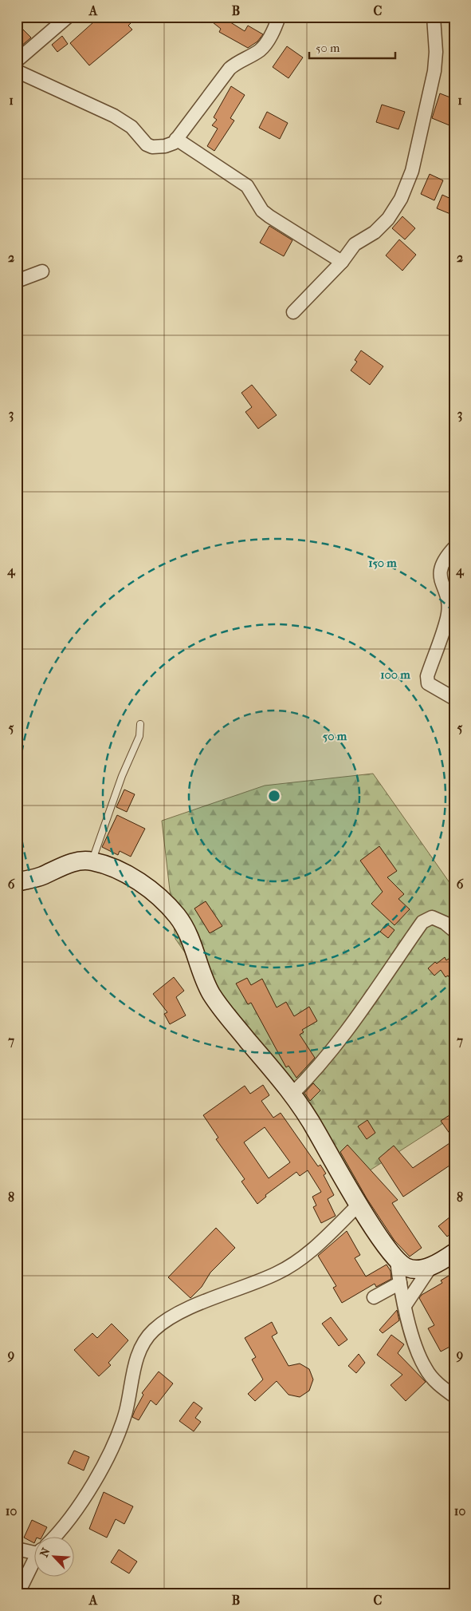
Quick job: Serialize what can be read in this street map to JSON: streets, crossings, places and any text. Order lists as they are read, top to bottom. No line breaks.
{"scale_bar":"50 m","north":"top left","grid":{"columns":["A","B","C"],"rows":["1","2","3","4","5","6","7","8","9","10"]},"rings":["150 m","100 m","50 m"]}
